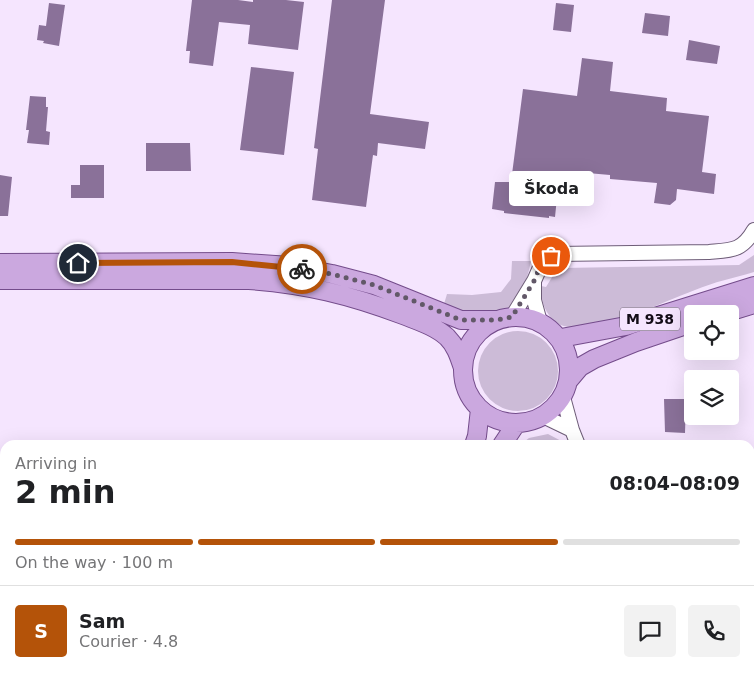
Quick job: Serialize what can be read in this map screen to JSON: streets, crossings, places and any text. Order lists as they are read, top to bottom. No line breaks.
{"streets":{"main road":["M 938"]},"places":["Škoda"],"page":{"bubble":"Škoda","heading":["2 min","Arriving in","08:04–08:09"],"panel":["Sam","Courier · 4.8"],"bar":"On the way · 100 m","round":"S"}}
